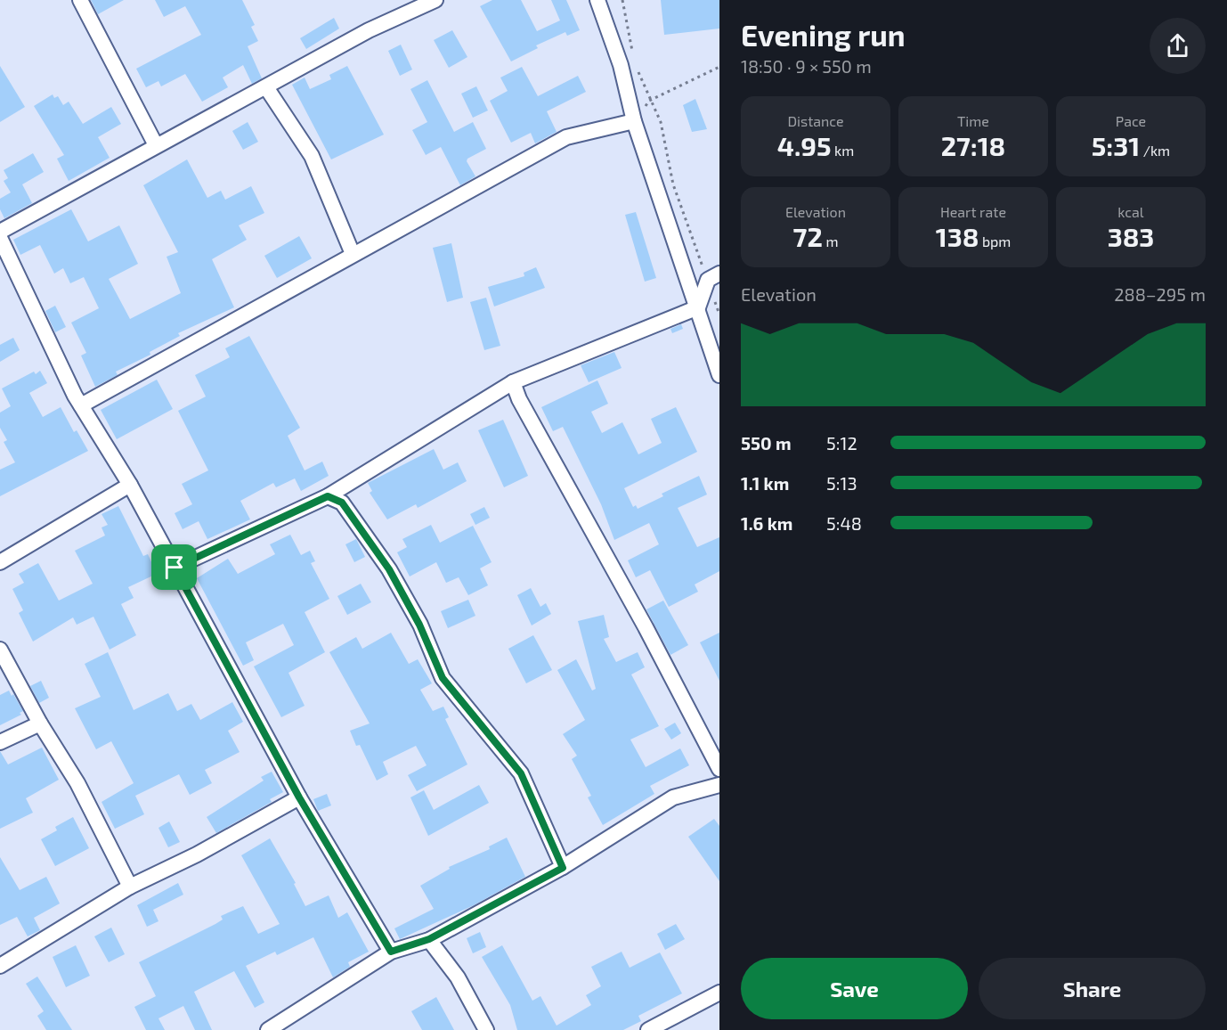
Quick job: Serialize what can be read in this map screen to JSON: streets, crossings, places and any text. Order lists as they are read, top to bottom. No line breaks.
{"page":{"heading":["Evening run","18:50 · 9 × 550 m"],"stats":[["Distance","4.95 km"],["Time","27:18"],["Pace","5:31 /km"],["Elevation","72 m"],["Heart rate","138 bpm"],["kcal","383"]],"chart":["Elevation","288–295 m"],"list":[{"name":"550 m","note":"5:12"},{"name":"1.1 km","note":"5:13"},{"name":"1.6 km","note":"5:48"}],"buttons":["Save","Share"]}}
